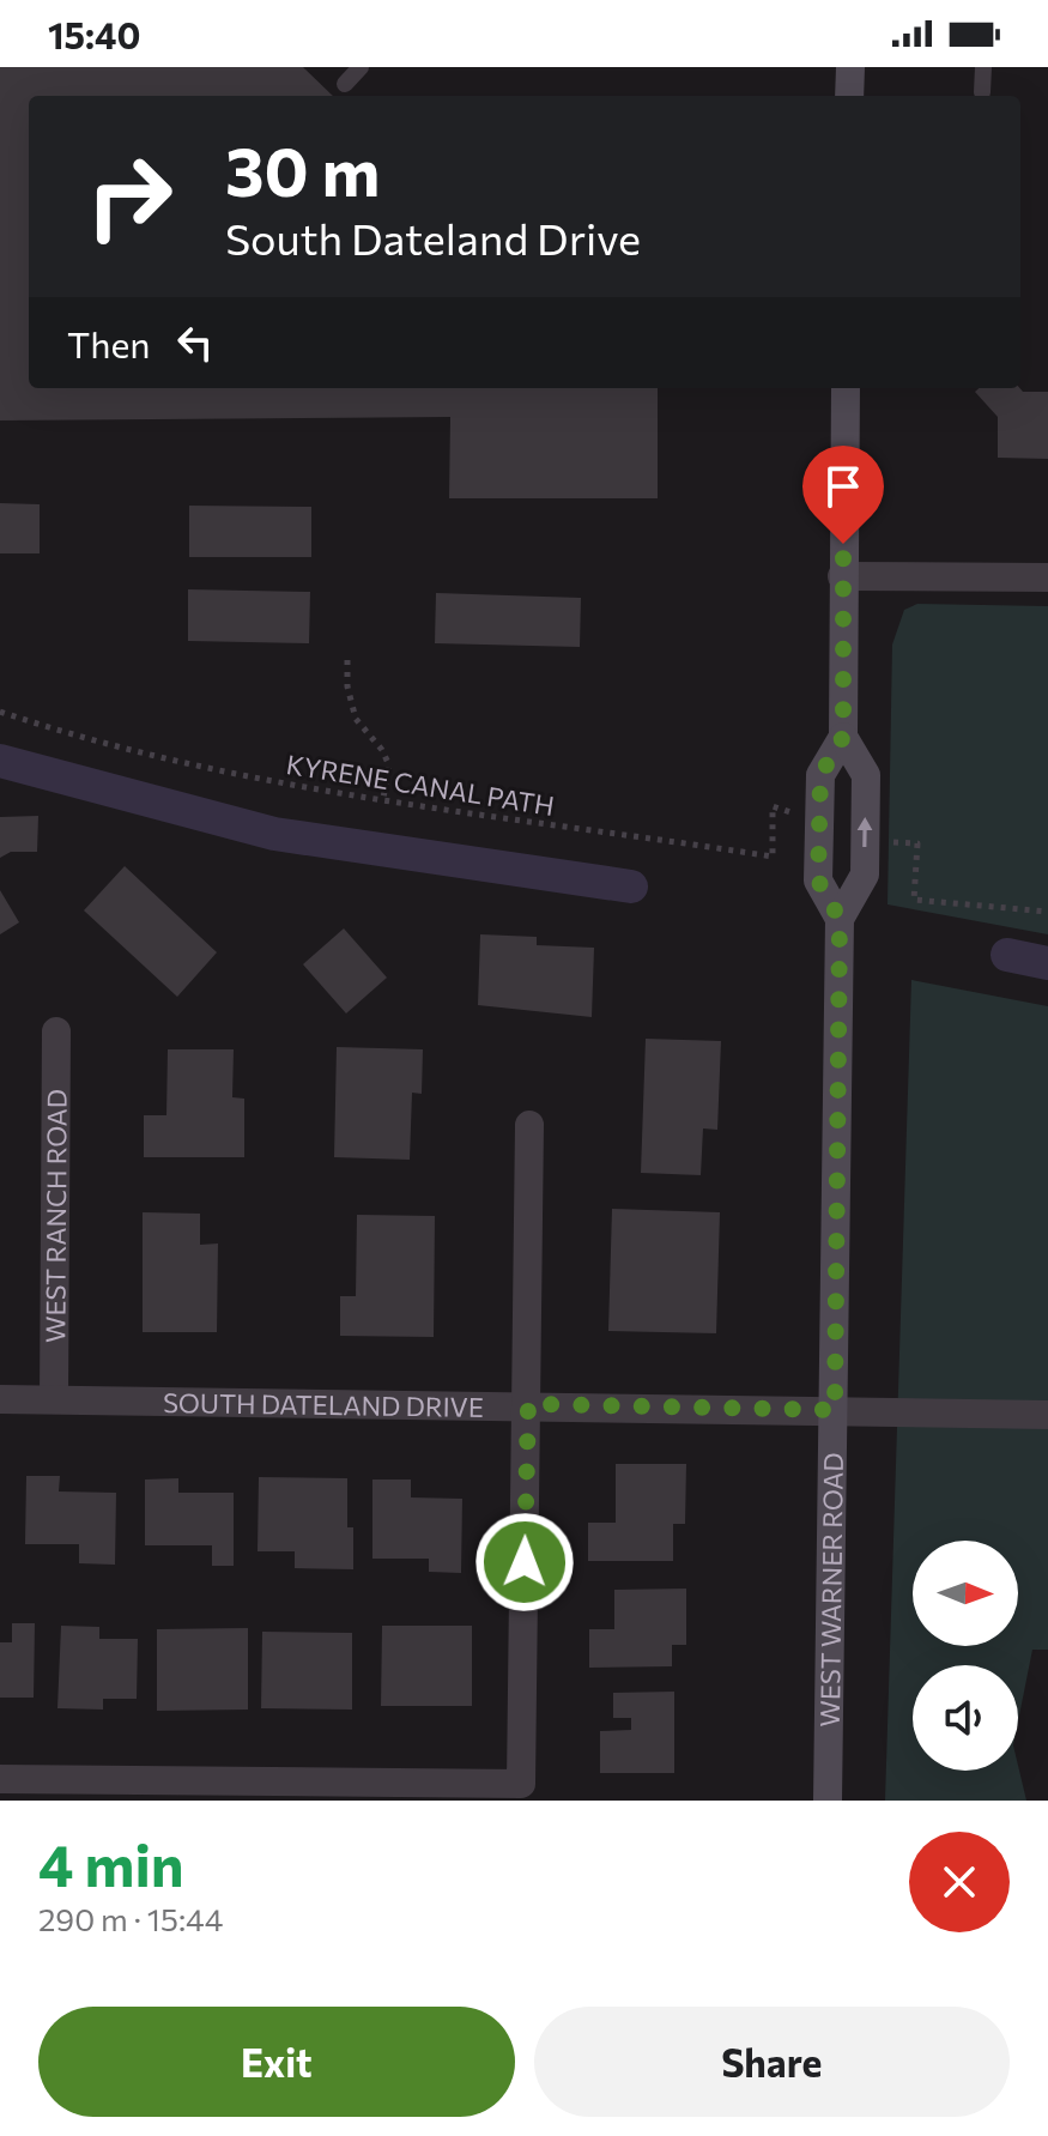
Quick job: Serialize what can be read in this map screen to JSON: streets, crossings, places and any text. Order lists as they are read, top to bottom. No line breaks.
{"streets":{"main road":["WEST WARNER ROAD"],"street":["WEST RANCH ROAD","SOUTH DATELAND DRIVE"],"path":["KYRENE CANAL PATH"]},"crossings":[["WEST RANCH ROAD","SOUTH DATELAND DRIVE"],["SOUTH DATELAND DRIVE","WEST WARNER ROAD"]],"north":"right","page":{"status":"15:40","turn":["30 m","South Dateland Drive"],"then":"Then","heading":["4 min","290 m · 15:44"],"buttons":["Exit","Share"]}}
